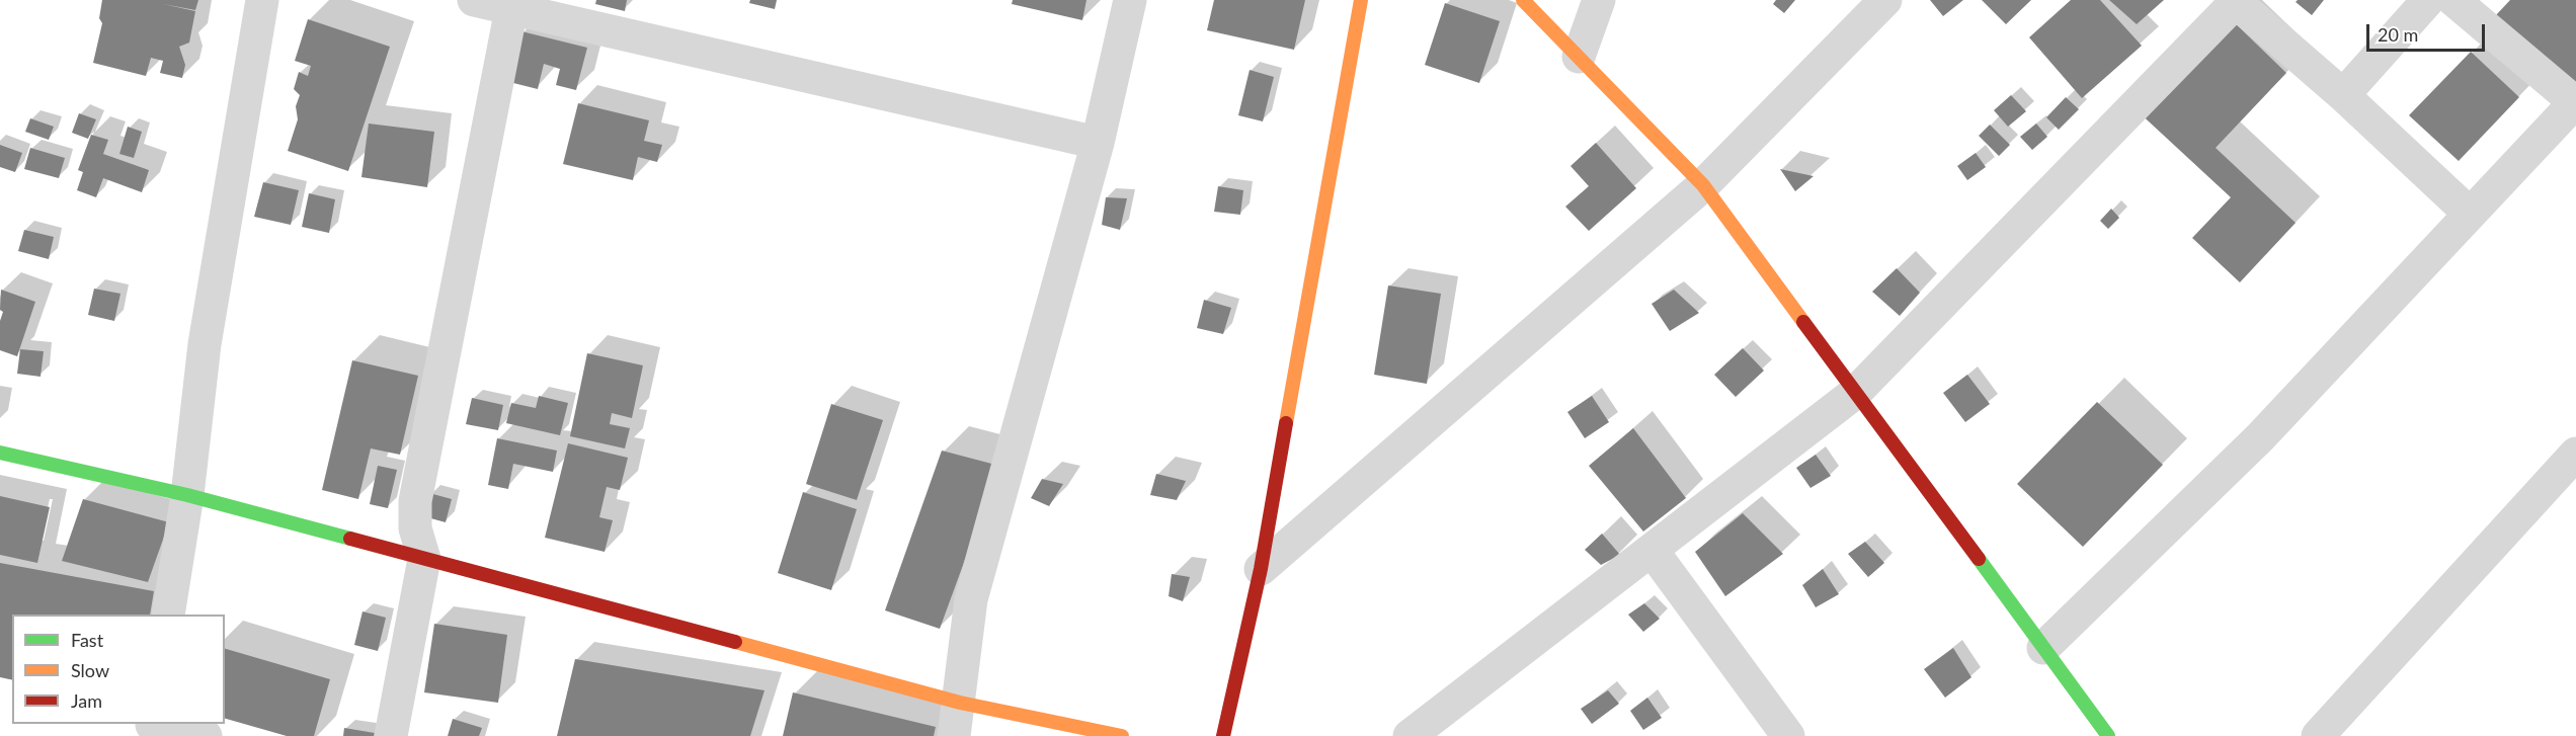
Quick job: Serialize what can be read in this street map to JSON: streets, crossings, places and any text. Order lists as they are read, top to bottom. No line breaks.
{"legend":["Fast","Slow","Jam"],"scale_bar":"20 m"}
